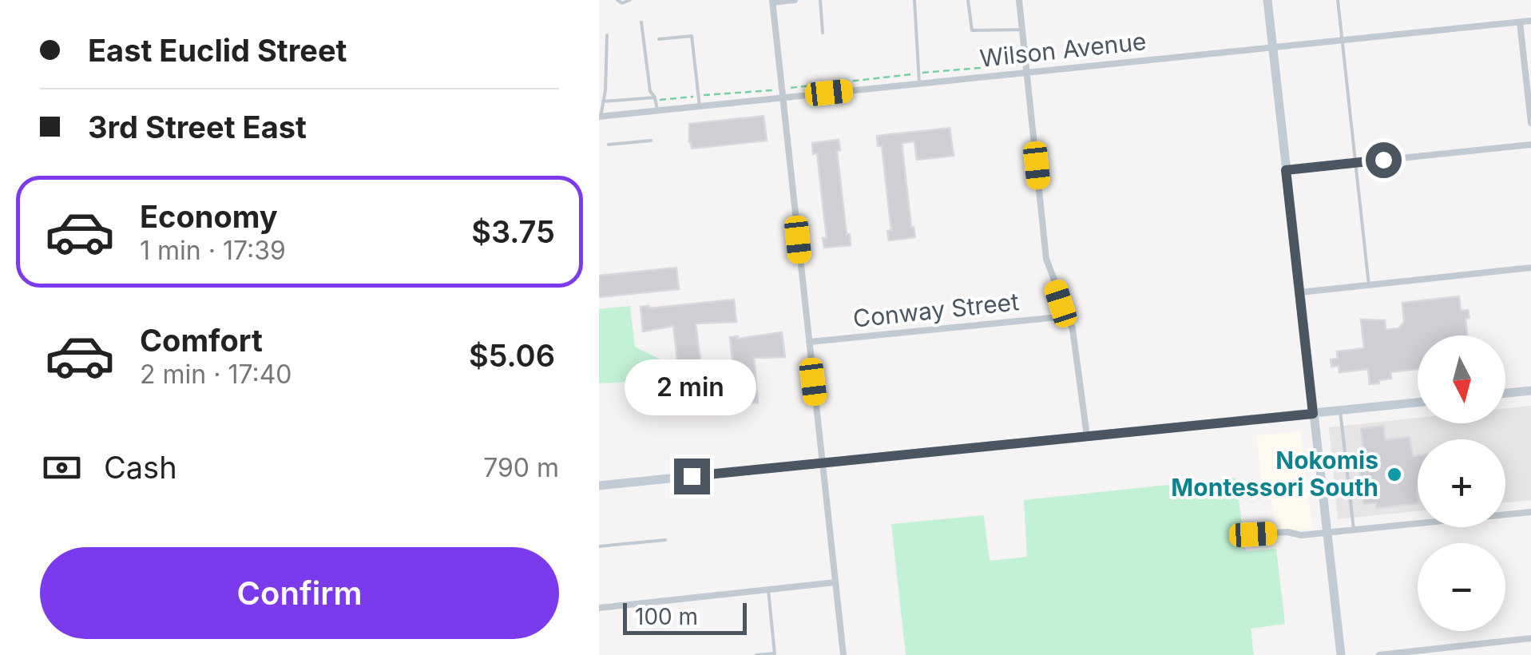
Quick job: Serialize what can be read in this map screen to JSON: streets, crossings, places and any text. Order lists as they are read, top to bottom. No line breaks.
{"streets":{"street":["Wilson Avenue","Conway Street"]},"places":["Nokomis Montessori South"],"scale_bar":"100 m","north":"bottom","page":{"banner":["East Euclid Street","3rd Street East"],"list":[{"name":"Economy","note":"1 min · 17:39","value":"$3.75"},{"name":"Comfort","note":"2 min · 17:40","value":"$5.06"}],"map_buttons":["+","−"],"bubble":"2 min","pay":["Cash","790 m"],"buttons":"Confirm","scale":"100 m"}}
